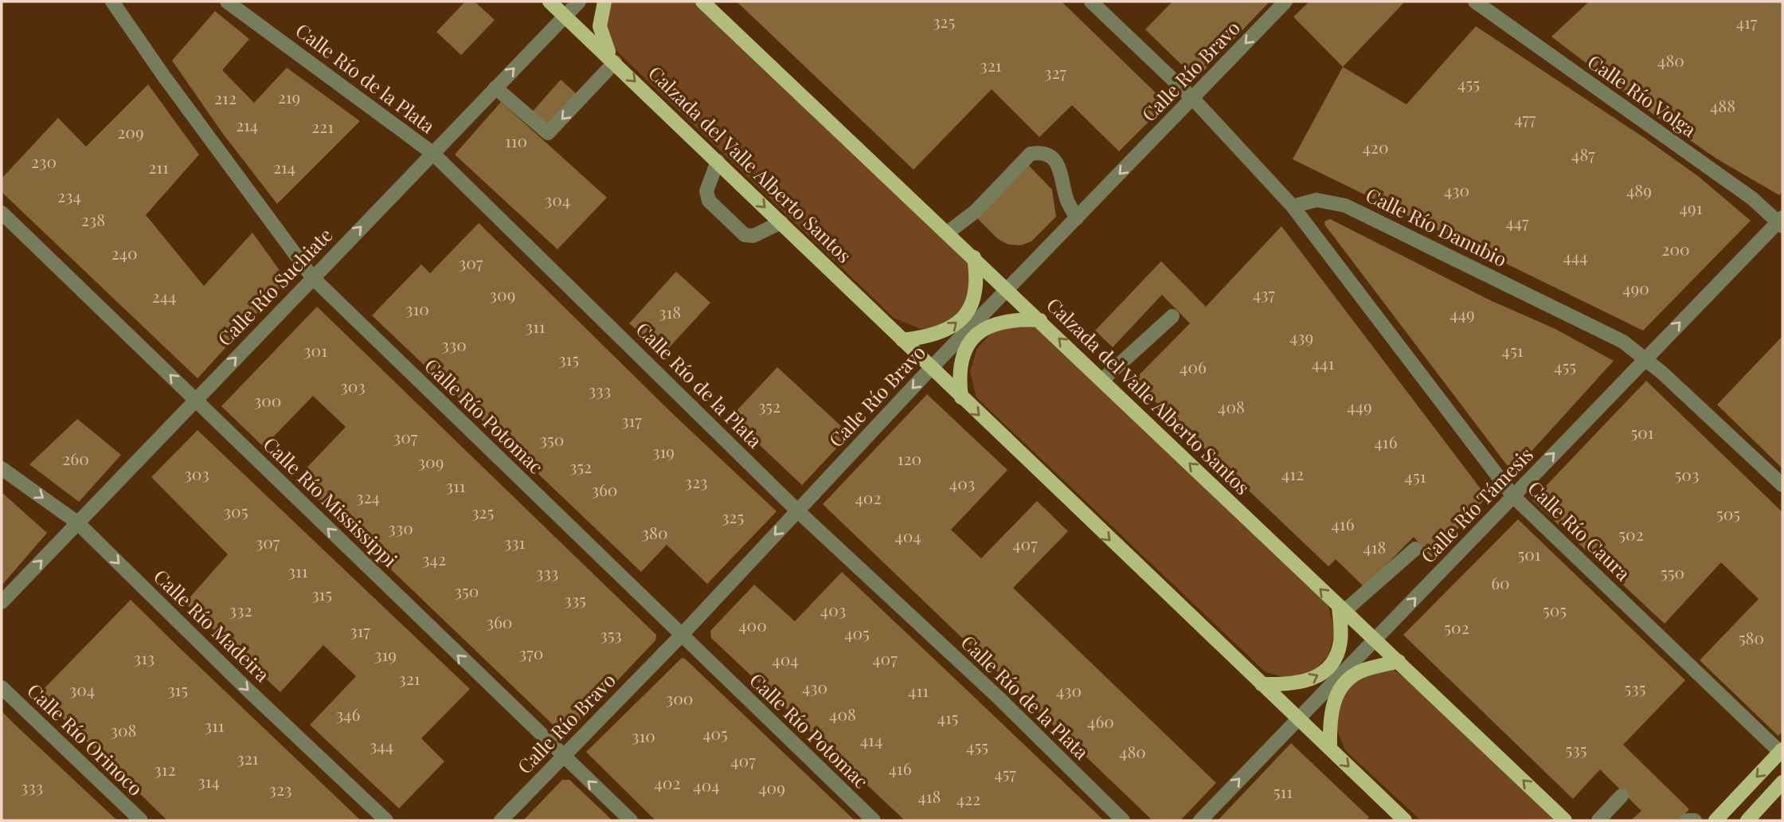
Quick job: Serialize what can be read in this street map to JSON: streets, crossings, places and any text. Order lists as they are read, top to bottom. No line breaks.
{"streets":{"main road":["Calzada del Valle Alberto Santos"],"street":["Calle Río Bravo","Calle Río de la Plata","Calle Río Volga","Calle Río Danubio","Calle Río Suchiate","Calle Río Potomac","Calle Río Mississippi","Calle Río Támesis","Calle Río Caura","Calle Río Madeira","Calle Río Orinoco"]},"crossings":[["Calle Río Bravo","Calle Río de la Plata"],["Calle Río Bravo","Calzada del Valle Alberto Santos"],["Calle Río Bravo","Calle Río Potomac"],["Calle Río Bravo","Calle Río Mississippi"],["Calle Río de la Plata","Calle Río Suchiate"],["Calle Río Volga","Calle Río Támesis"],["Calzada del Valle Alberto Santos","Calle Río Suchiate"],["Calzada del Valle Alberto Santos","Calle Río Támesis"],["Calle Río Danubio","Calle Río Támesis"],["Calle Río Danubio","Calle Río Caura"],["Calle Río Suchiate","Calle Río Potomac"],["Calle Río Suchiate","Calle Río Mississippi"],["Calle Río Suchiate","Calle Río Madeira"],["Calle Río Támesis","Calle Río Caura"]],"one_way":["Calle Río Bravo","Calle Río Suchiate","Calle Río Mississippi","Calle Río Támesis","Calle Río Madeira"],"house_numbers":["325","417","480","321","327","455","219","212","488","477","214","221","209","110","420","487","230","211","214","430","489","234","304","491","238","447","200","240","444","307","490","437","309","244","310","318","449","311","439","330","301","451","315","441","455","406","303","333","300","352","449","408","317","501","307","350","416","319","260","120","309","352","303","412","503","451","323","403","311","360","324","402","305","325","505","325","416","330","380","502","404","307","331","407","418","501","342","311","333","550","60","350","315","335","332","403","505","360","400","502","317","405","353","580","370","319","313","407","404","321","430","535","304","315","411","430","300","346","408","415","460","311","308","405","310","414","344","455","535","480","321","407","416","312","457","314","402","404","333","409","323","511","418","422"]}
